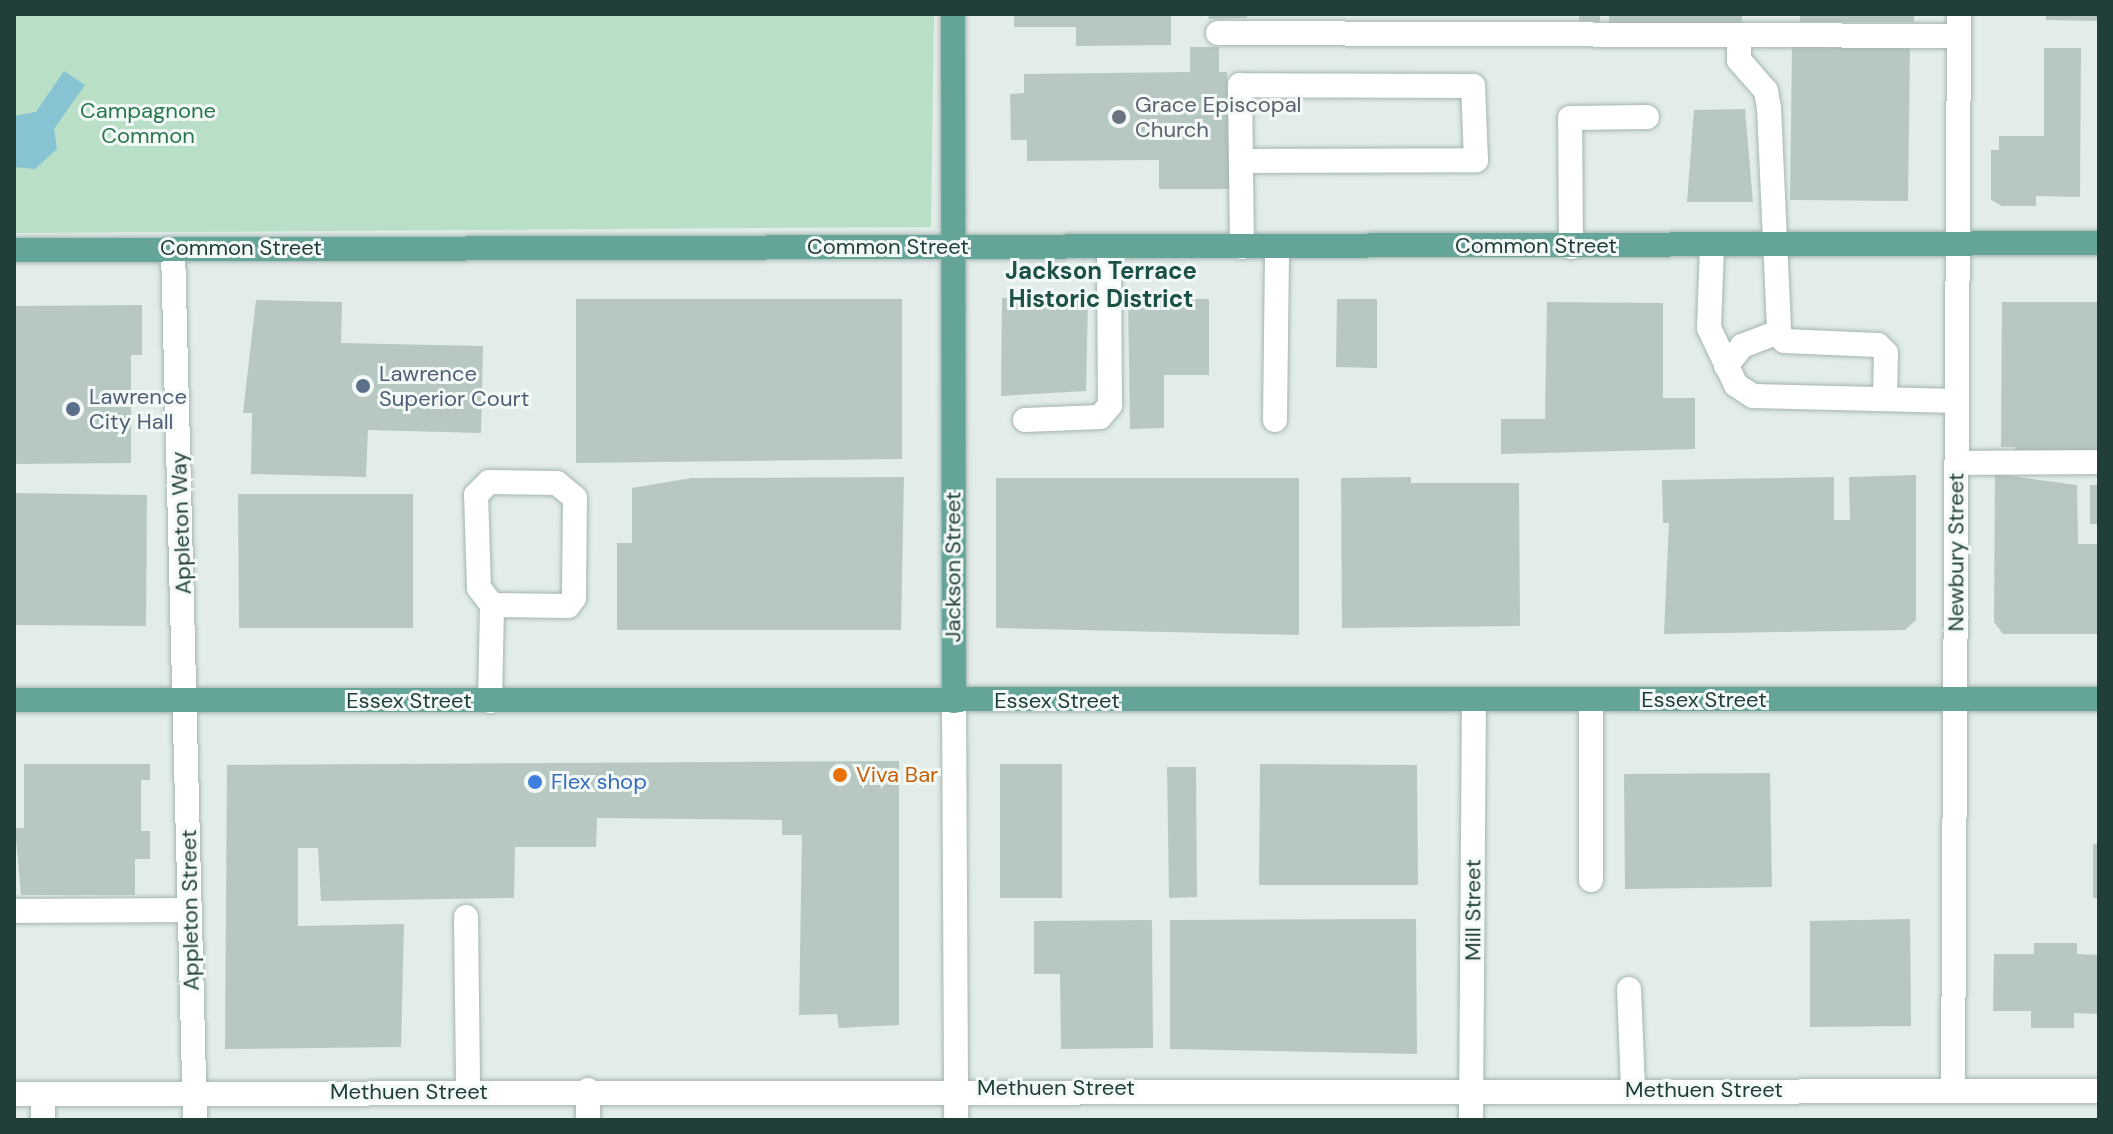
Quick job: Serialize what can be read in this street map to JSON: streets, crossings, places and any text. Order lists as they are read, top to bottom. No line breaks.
{"streets":{"main road":["Common Street","Jackson Street","Essex Street"],"street":["Appleton Way","Newbury Street","Appleton Street","Mill Street","Methuen Street"]},"crossings":[["Common Street","Appleton Way"],["Common Street","Newbury Street"],["Common Street","Jackson Street"],["Appleton Way","Essex Street"],["Appleton Way","Appleton Street"],["Newbury Street","Essex Street"],["Newbury Street","Methuen Street"],["Jackson Street","Essex Street"],["Jackson Street","Methuen Street"],["Essex Street","Appleton Street"],["Essex Street","Mill Street"],["Appleton Street","Methuen Street"],["Mill Street","Methuen Street"]],"districts":["Jackson Terrace Historic District"],"parks":["Campagnone Common"],"places":["Grace Episcopal Church","Lawrence Superior Court","Lawrence City Hall","Viva Bar","Flex shop"]}
